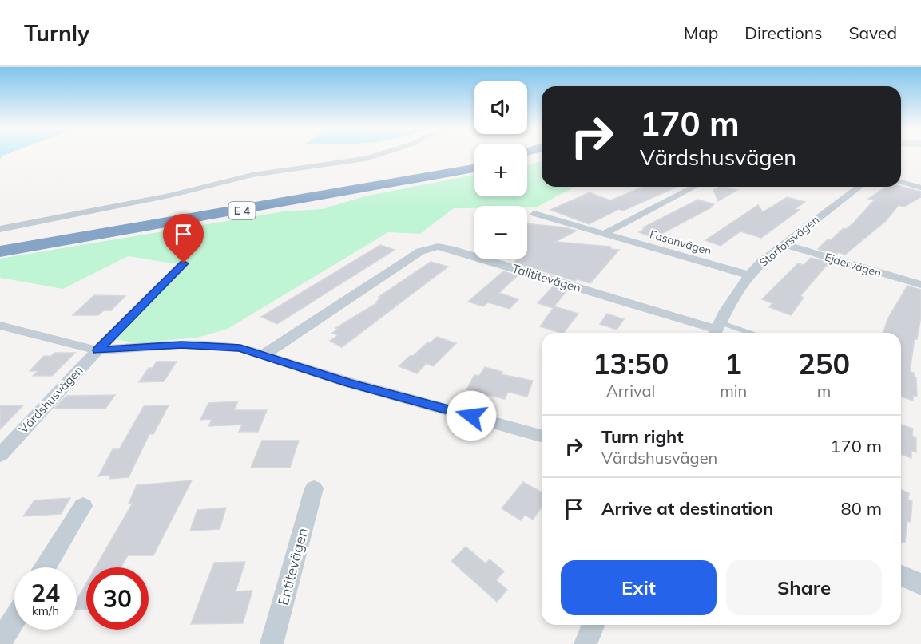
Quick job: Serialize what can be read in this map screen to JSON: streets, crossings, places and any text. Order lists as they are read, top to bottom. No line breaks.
{"streets":{"highway":["E 4"],"street":["Storforsvägen","Fasanvägen","Ejdervägen","Talltitevägen","Värdshusvägen","Entitevägen"]},"crossings":[["Storforsvägen","Fasanvägen"],["Storforsvägen","Ejdervägen"],["Storforsvägen","Talltitevägen"]],"page":{"header":"Turnly","nav":["Map","Directions","Saved"],"map_buttons":["+","−"],"turn":["170 m","Värdshusvägen"],"eta":["13:50","Arrival","1","min","250","m"],"list":[{"name":"Turn right","note":"Värdshusvägen","value":"170 m"},{"name":"Arrive at destination","value":"80 m"}],"buttons":["Exit","Share"],"speed":"24 km/h","limit":"30"}}
